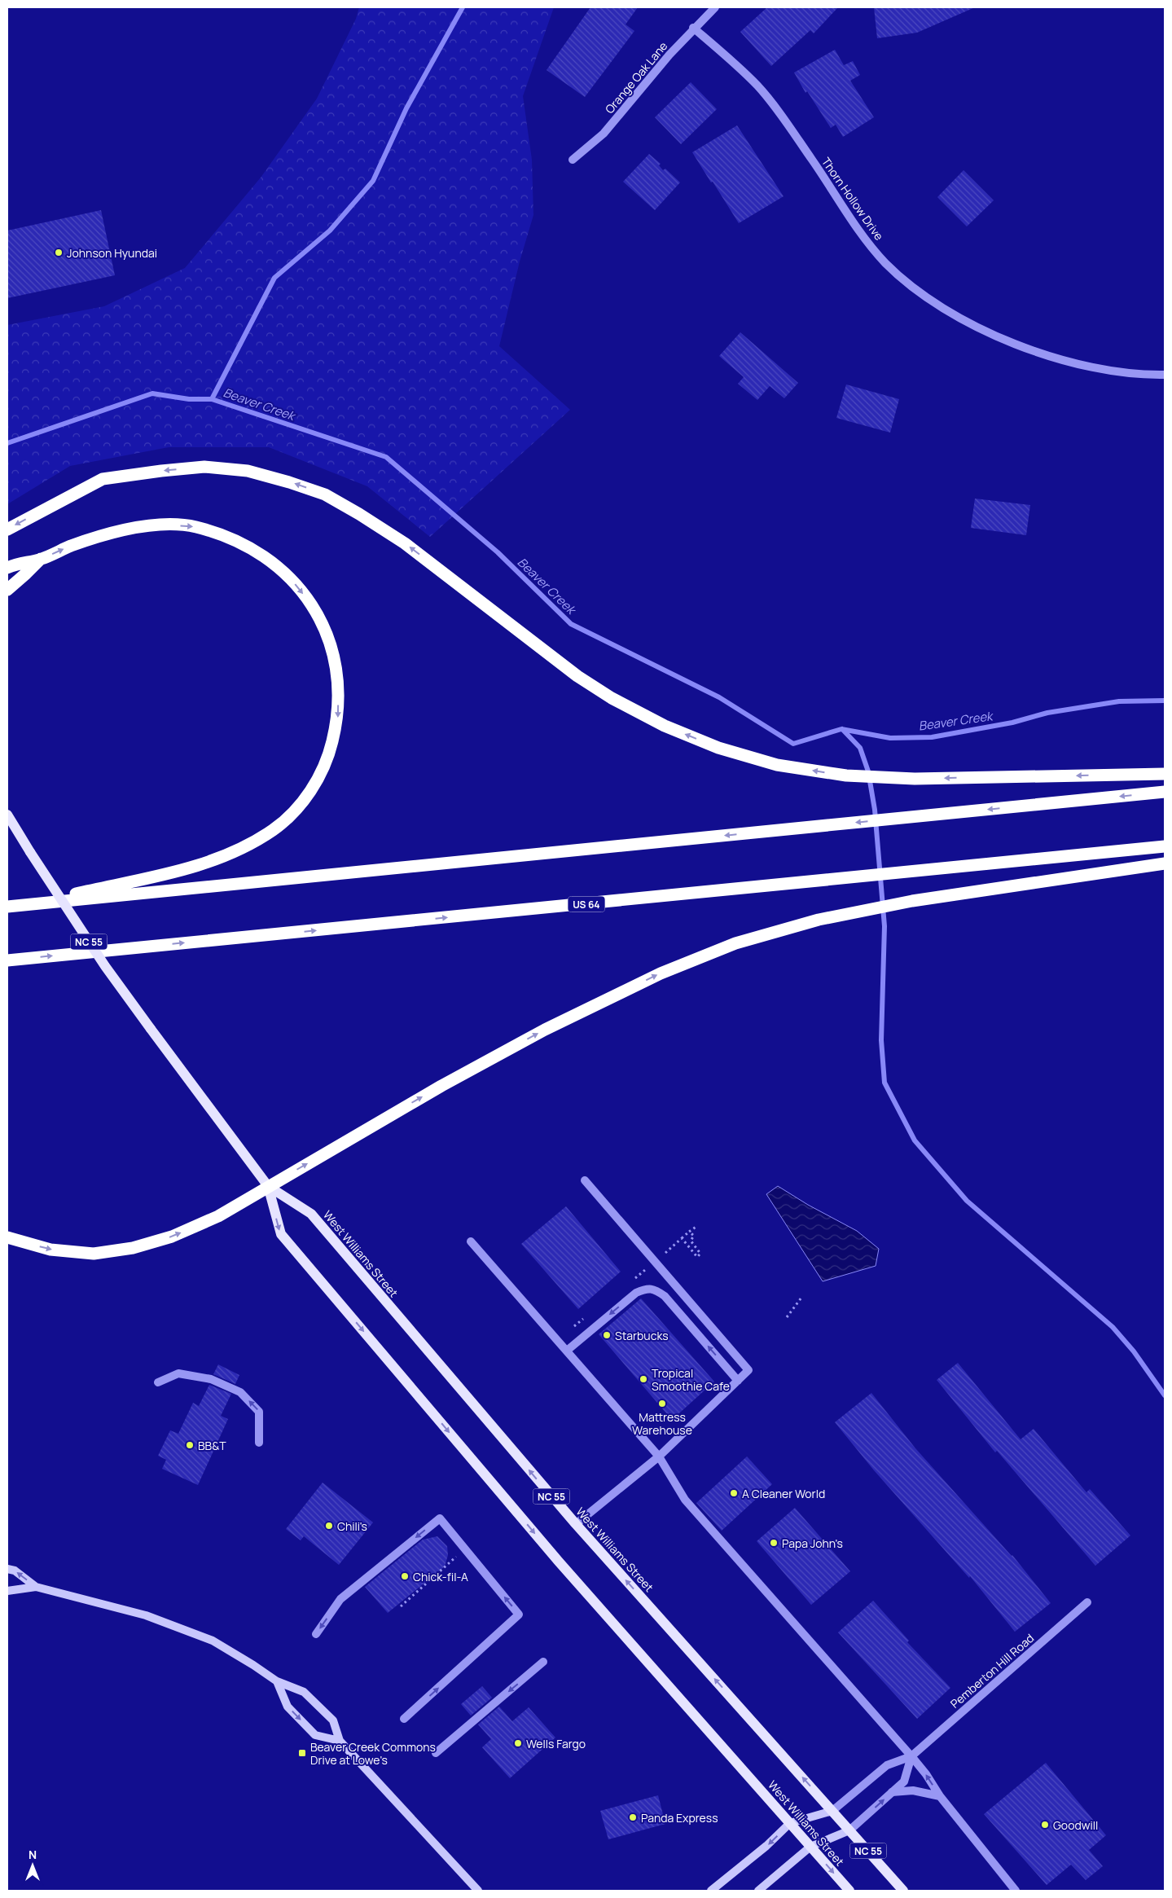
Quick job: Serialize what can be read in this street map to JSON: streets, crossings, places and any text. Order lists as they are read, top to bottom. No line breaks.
{"streets":{"highway":["US 64"],"main road":["NC 55","West Williams Street"],"street":["Orange Oak Lane","Thorn Hollow Drive","Pemberton Hill Road"]},"crossings":[["Orange Oak Lane","Thorn Hollow Drive"],["NC 55","West Williams Street"],["West Williams Street","Pemberton Hill Road"]],"water":["Beaver Creek"],"places":{"other":["Johnson Hyundai","Starbucks","Tropical Smoothie Cafe","Mattress Warehouse","BB&T","A Cleaner World","Chili's","Papa John's","Chick-fil-A","Wells Fargo","Panda Express","Goodwill"],"transit":["Beaver Creek Commons Drive at Lowe's"]},"north":"top"}
